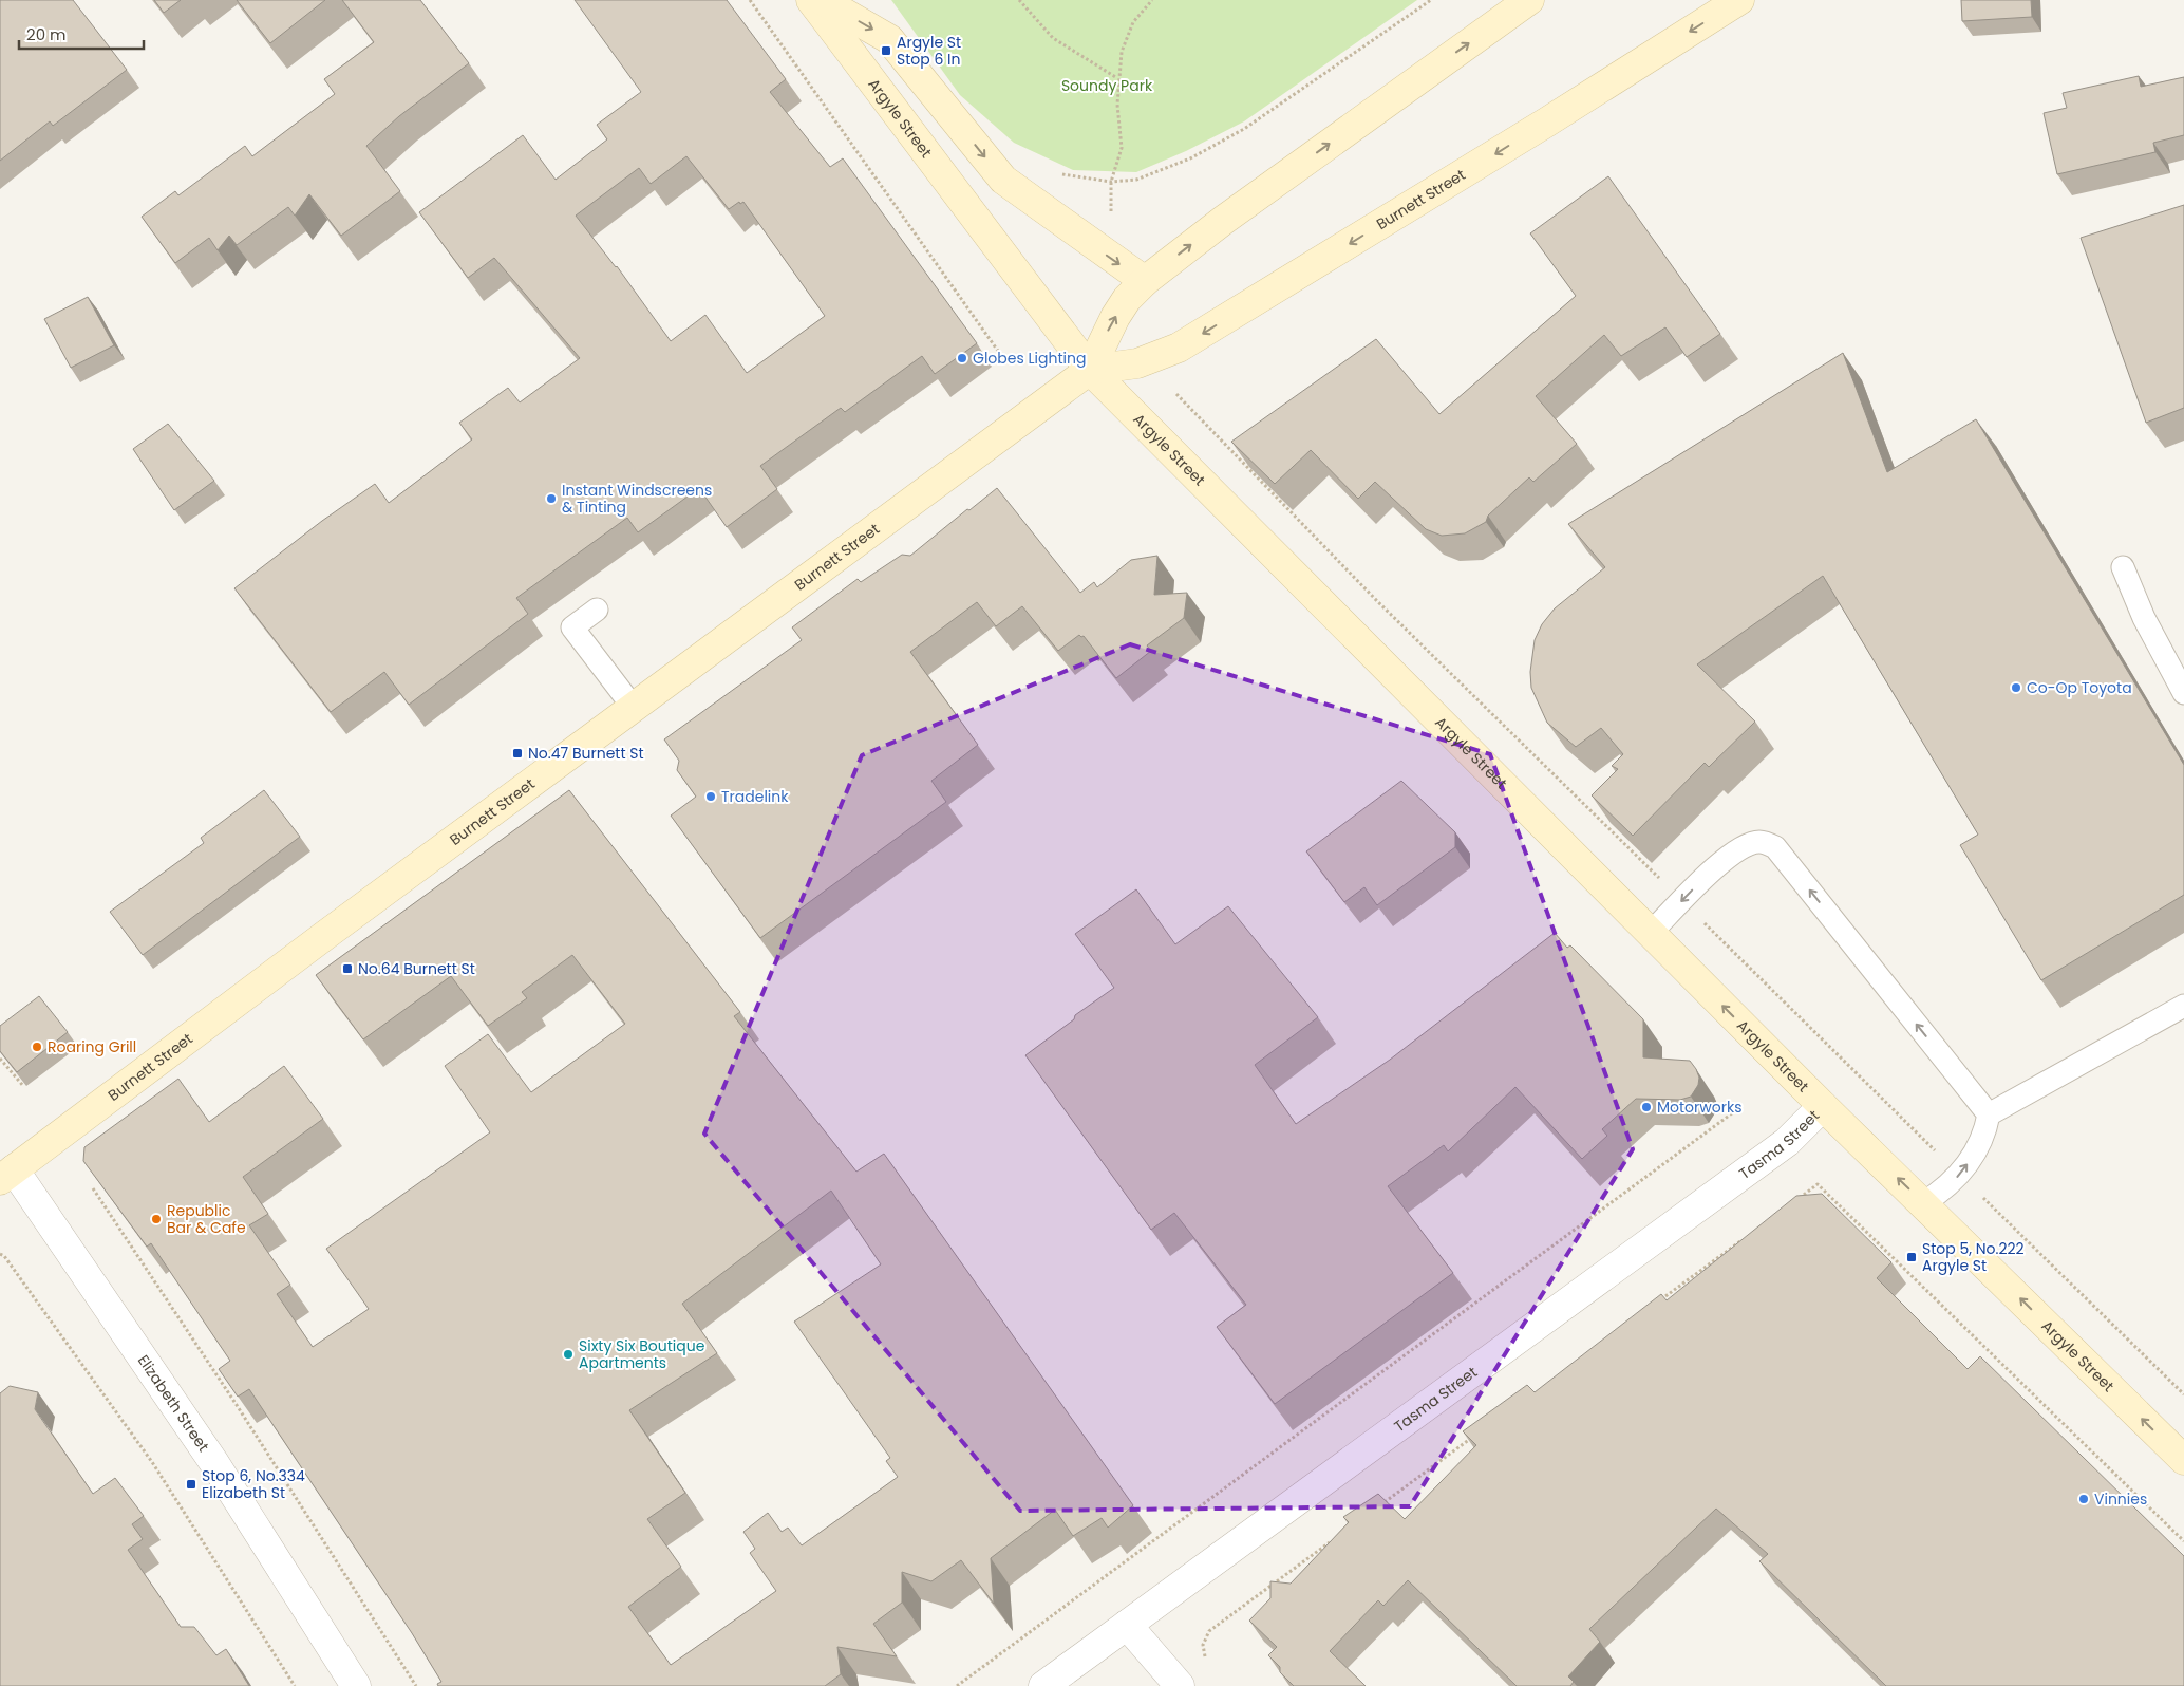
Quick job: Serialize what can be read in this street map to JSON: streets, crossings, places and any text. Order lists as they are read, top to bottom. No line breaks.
{"streets":{"main road":["Argyle Street","Burnett Street"],"street":["Tasma Street","Elizabeth Street"]},"crossings":[["Argyle Street","Burnett Street"],["Argyle Street","Tasma Street"],["Burnett Street","Elizabeth Street"]],"one_way":["Argyle Street"],"parks":["Soundy Park"],"places":{"transit":["Argyle St Stop 6 In","No.47 Burnett St","No.64 Burnett St","Stop 5, No.222 Argyle St","Stop 6, No.334 Elizabeth St"],"other":["Globes Lighting","Instant Windscreens & Tinting","Co-Op Toyota","Tradelink","Roaring Grill","Motorworks","Republic Bar & Cafe","Sixty Six Boutique Apartments","Vinnies"]},"scale_bar":"20 m"}
